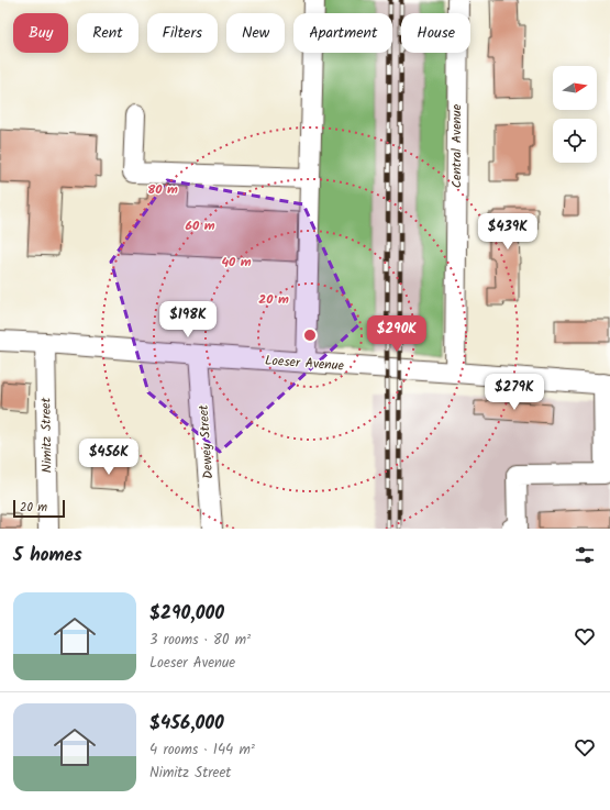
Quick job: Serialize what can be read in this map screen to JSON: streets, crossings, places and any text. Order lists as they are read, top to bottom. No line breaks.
{"streets":{"street":["Central Avenue","Loeser Avenue","Nimitz Street","Dewey Street"]},"crossings":[["Central Avenue","Loeser Avenue"],["Loeser Avenue","Nimitz Street"],["Loeser Avenue","Dewey Street"]],"scale_bar":"20 m","north":"right","page":{"chip":["Buy","Rent","Filters","New","Apartment","House"],"price":["$439K","$198K","$290K","$279K","$456K"],"scale":"20 m","heading":"5 homes","list":[{"name":"$290,000","note":"3 rooms · 80 m² · Loeser Avenue"},{"name":"$456,000","note":"4 rooms · 144 m² · Nimitz Street"}]},"rings":["80 m","60 m","40 m","20 m"]}
